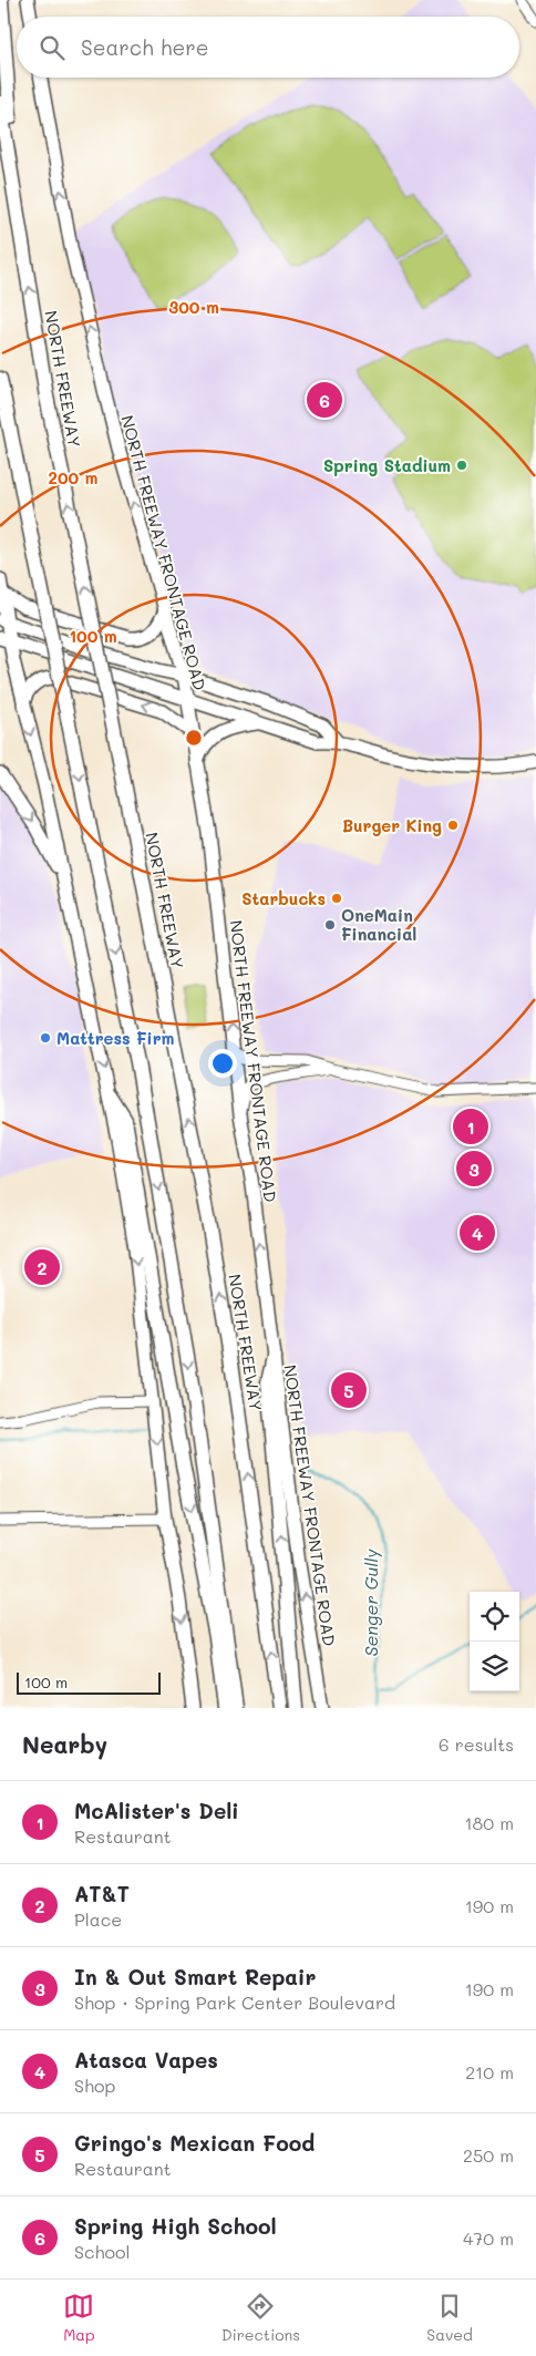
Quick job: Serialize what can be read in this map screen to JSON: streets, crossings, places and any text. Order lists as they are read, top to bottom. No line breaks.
{"streets":{"highway":["NORTH FREEWAY"],"main road":["NORTH FREEWAY FRONTAGE ROAD"]},"one_way":["NORTH FREEWAY FRONTAGE ROAD"],"water":["Senger Gully"],"places":["Spring Stadium","Burger King","Starbucks","OneMain Financial","Mattress Firm"],"scale_bar":"100 m","page":{"search":"Search here","pins":["6","1","3","4","2","5"],"scale":"100 m","heading":["Nearby","6 results"],"list":[{"mark":"1","name":"McAlister's Deli","note":"Restaurant","value":"180 m"},{"mark":"2","name":"AT&T","note":"Place","value":"190 m"},{"mark":"3","name":"In & Out Smart Repair","note":"Shop · Spring Park Center Boulevard","value":"190 m"},{"mark":"4","name":"Atasca Vapes","note":"Shop","value":"210 m"},{"mark":"5","name":"Gringo's Mexican Food","note":"Restaurant","value":"250 m"},{"mark":"6","name":"Spring High School","note":"School","value":"470 m"}],"nav":["Map","Directions","Saved"]},"rings":["300 m","200 m","100 m"]}
